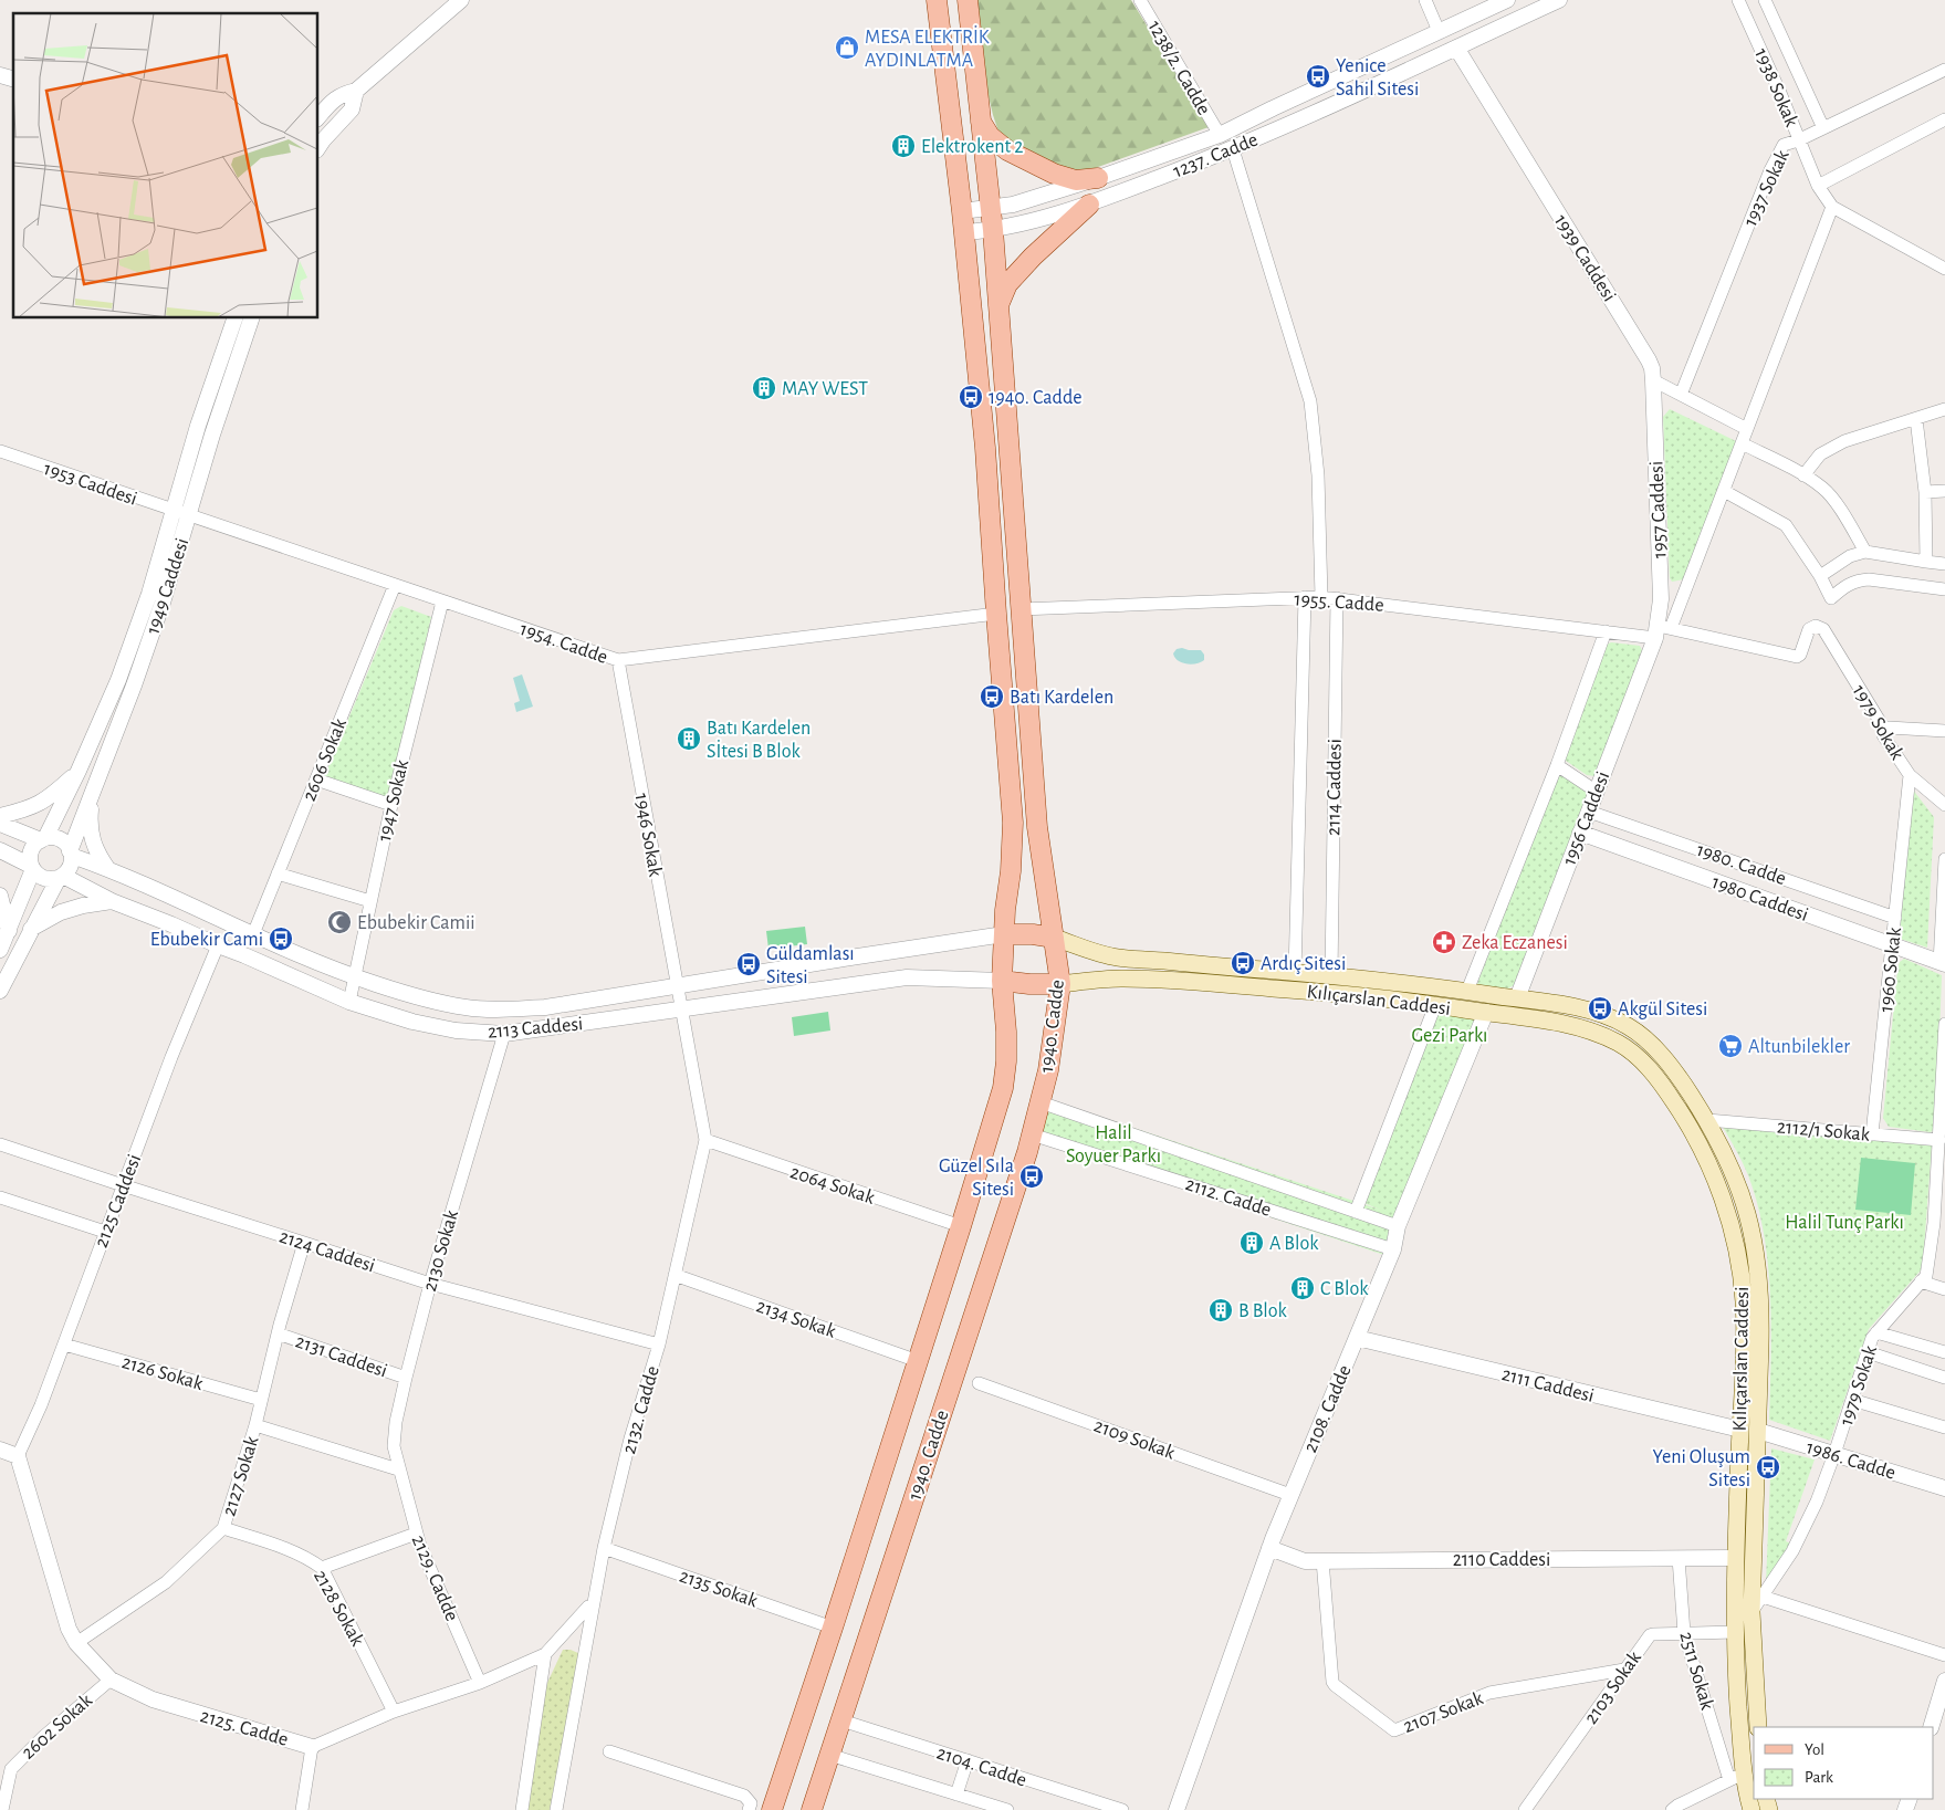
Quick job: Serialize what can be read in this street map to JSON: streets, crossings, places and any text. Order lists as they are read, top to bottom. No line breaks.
{"streets":{"main road":["Kılıçarslan Caddesi","1940. Cadde"],"street":["1238/2. Cadde","1938 Sokak","1237. Cadde","1937 Sokak","1939 Caddesi","1953 Caddesi","1957 Caddesi","1949 Caddesi","1955. Cadde","1954. Cadde","1979 Sokak","2606 Sokak","2114 Caddesi","1947 Sokak","1956 Caddesi","1946 Sokak","1980. Cadde","1980 Caddesi","1960 Sokak","2113 Caddesi","2112/1 Sokak","2064 Sokak","2112. Cadde","2125 Caddesi","2124 Caddesi","2130 Sokak","2134 Sokak","2131 Caddesi","2126 Sokak","2111 Caddesi","2108. Cadde","2132. Cadde","2109 Sokak","1986. Cadde","2127 Sokak","2110 Caddesi","2129. Cadde","2135 Sokak","2128 Sokak","2511 Sokak","2103 Sokak","2107 Sokak","2602 Sokak","2125. Cadde","2104. Cadde"]},"crossings":[["1238/2. Cadde","1237. Cadde"],["1938 Sokak","1937 Sokak"],["1237. Cadde","1939 Caddesi"],["1237. Cadde","1940. Cadde"],["1939 Caddesi","1957 Caddesi"],["1953 Caddesi","1949 Caddesi"],["1953 Caddesi","1954. Cadde"],["1957 Caddesi","1955. Cadde"],["1957 Caddesi","1979 Sokak"],["1957 Caddesi","1956 Caddesi"],["1949 Caddesi","1954. Cadde"],["1949 Caddesi","2113 Caddesi"],["1955. Cadde","1979 Sokak"],["1955. Cadde","2114 Caddesi"],["1955. Cadde","1956 Caddesi"],["1955. Cadde","1940. Cadde"],["1954. Cadde","2606 Sokak"],["1954. Cadde","1947 Sokak"],["1954. Cadde","1946 Sokak"],["1954. Cadde","1940. Cadde"],["1979 Sokak","1956 Caddesi"],["1979 Sokak","1960 Sokak"],["1979 Sokak","Kılıçarslan Caddesi"],["1979 Sokak","2112/1 Sokak"],["1979 Sokak","1986. Cadde"],["2606 Sokak","2113 Caddesi"],["2114 Caddesi","Kılıçarslan Caddesi"],["1947 Sokak","2113 Caddesi"],["1956 Caddesi","1980. Cadde"],["1956 Caddesi","1980 Caddesi"],["1956 Caddesi","Kılıçarslan Caddesi"],["1946 Sokak","2113 Caddesi"],["1946 Sokak","2132. Cadde"],["1980. Cadde","1960 Sokak"],["1980 Caddesi","1960 Sokak"],["1960 Sokak","2112/1 Sokak"],["Kılıçarslan Caddesi","1940. Cadde"],["Kılıçarslan Caddesi","2112/1 Sokak"],["Kılıçarslan Caddesi","2111 Caddesi"],["Kılıçarslan Caddesi","2108. Cadde"],["Kılıçarslan Caddesi","1986. Cadde"],["Kılıçarslan Caddesi","2110 Caddesi"],["Kılıçarslan Caddesi","2511 Sokak"],["Kılıçarslan Caddesi","2103 Sokak"],["1940. Cadde","2113 Caddesi"],["1940. Cadde","2064 Sokak"],["1940. Cadde","2112. Cadde"],["1940. Cadde","2134 Sokak"],["1940. Cadde","2135 Sokak"],["1940. Cadde","2104. Cadde"],["2113 Caddesi","2125 Caddesi"],["2113 Caddesi","2130 Sokak"],["2113 Caddesi","2132. Cadde"],["2064 Sokak","2132. Cadde"],["2112. Cadde","2108. Cadde"],["2125 Caddesi","2124 Caddesi"],["2125 Caddesi","2126 Sokak"],["2125 Caddesi","2125. Cadde"],["2124 Caddesi","2130 Sokak"],["2124 Caddesi","2132. Cadde"],["2124 Caddesi","2127 Sokak"],["2130 Sokak","2131 Caddesi"],["2130 Sokak","2129. Cadde"],["2134 Sokak","2132. Cadde"],["2131 Caddesi","2127 Sokak"],["2126 Sokak","2127 Sokak"],["2111 Caddesi","2108. Cadde"],["2108. Cadde","2109 Sokak"],["2108. Cadde","2110 Caddesi"],["2132. Cadde","2135 Sokak"],["2132. Cadde","2125. Cadde"],["2127 Sokak","2128 Sokak"],["2127 Sokak","2125. Cadde"],["2110 Caddesi","2511 Sokak"],["2110 Caddesi","2107 Sokak"],["2129. Cadde","2125. Cadde"],["2128 Sokak","2125. Cadde"],["2511 Sokak","2103 Sokak"],["2103 Sokak","2107 Sokak"],["2602 Sokak","2125. Cadde"]],"parks":["Gezi Parkı","Halil Soyuer Parkı","Halil Tunç Parkı"],"places":{"shop":["MESA ELEKTRİK AYDINLATMA"],"bus stop":["Yenice Sahil Sitesi","1940. Cadde","Batı Kardelen","Ebubekir Cami","Ardıç Sitesi","Güldamlası Sitesi","Akgül Sitesi","Güzel Sıla Sitesi","Yeni Oluşum Sitesi"],"building":["Elektrokent 2","MAY WEST","Batı Kardelen Sİtesi B Blok","A Blok","C Blok","B Blok"],"mosque":["Ebubekir Camii"],"pharmacy":["Zeka Eczanesi"],"supermarket":["Altunbilekler"]},"legend":["Yol","Park"]}
